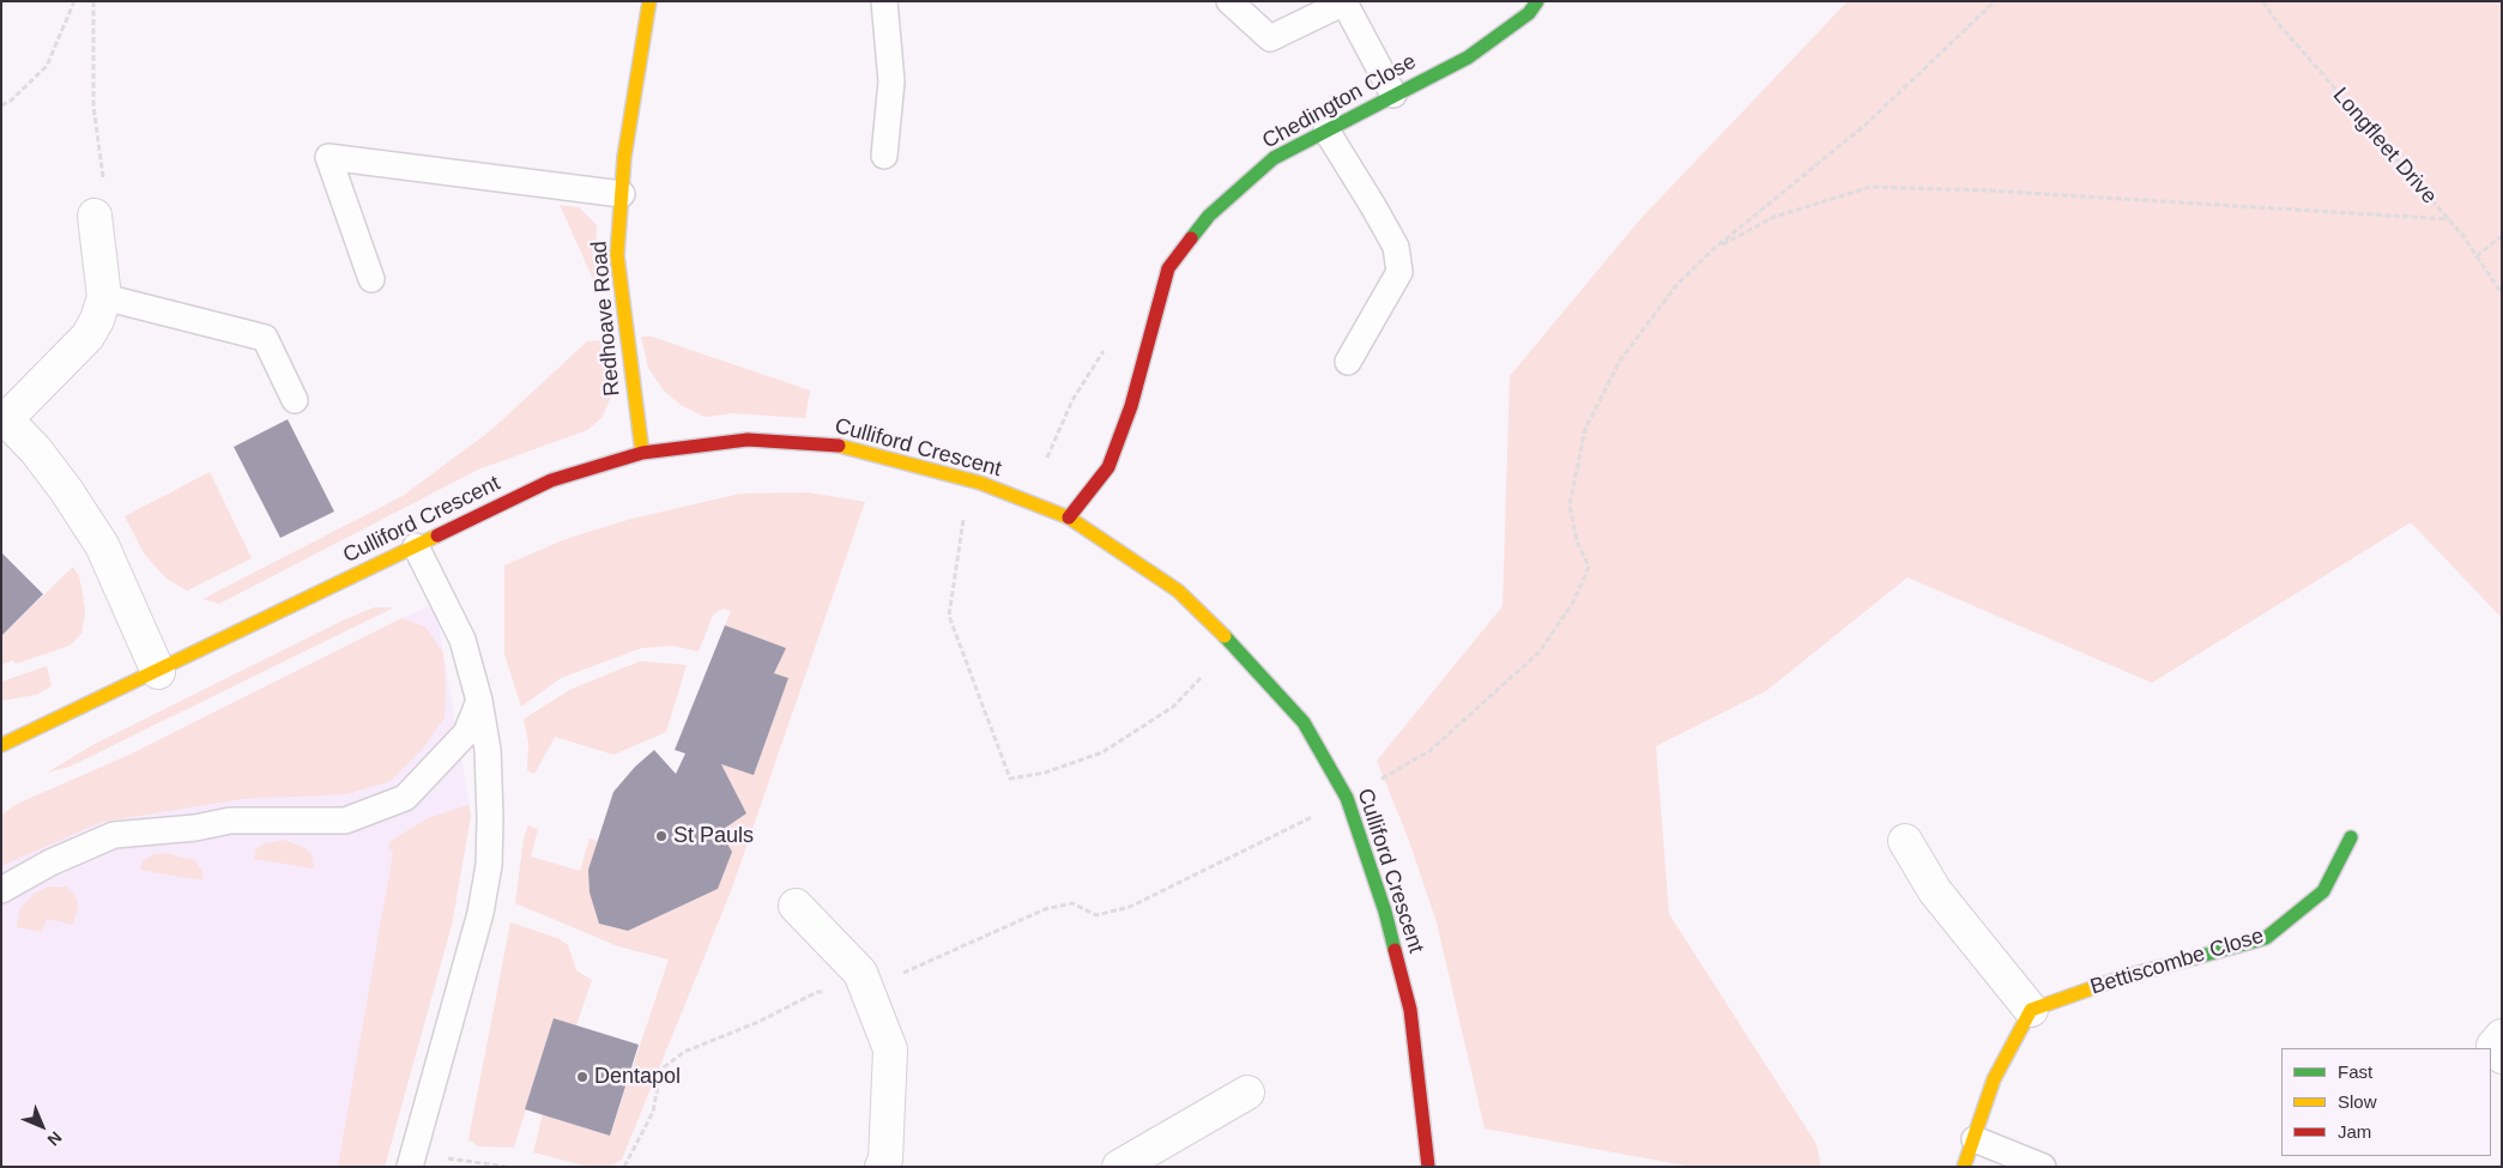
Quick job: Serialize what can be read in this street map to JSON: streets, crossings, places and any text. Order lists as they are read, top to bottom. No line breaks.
{"streets":{"street":["Chedington Close","Redhoave Road","Culliford Crescent","Bettiscombe Close"],"path":["Longfleet Drive"]},"crossings":[["Chedington Close","Culliford Crescent"],["Redhoave Road","Culliford Crescent"]],"places":["St Pauls","Dentapol"],"legend":["Fast","Slow","Jam"],"north":"bottom right"}
